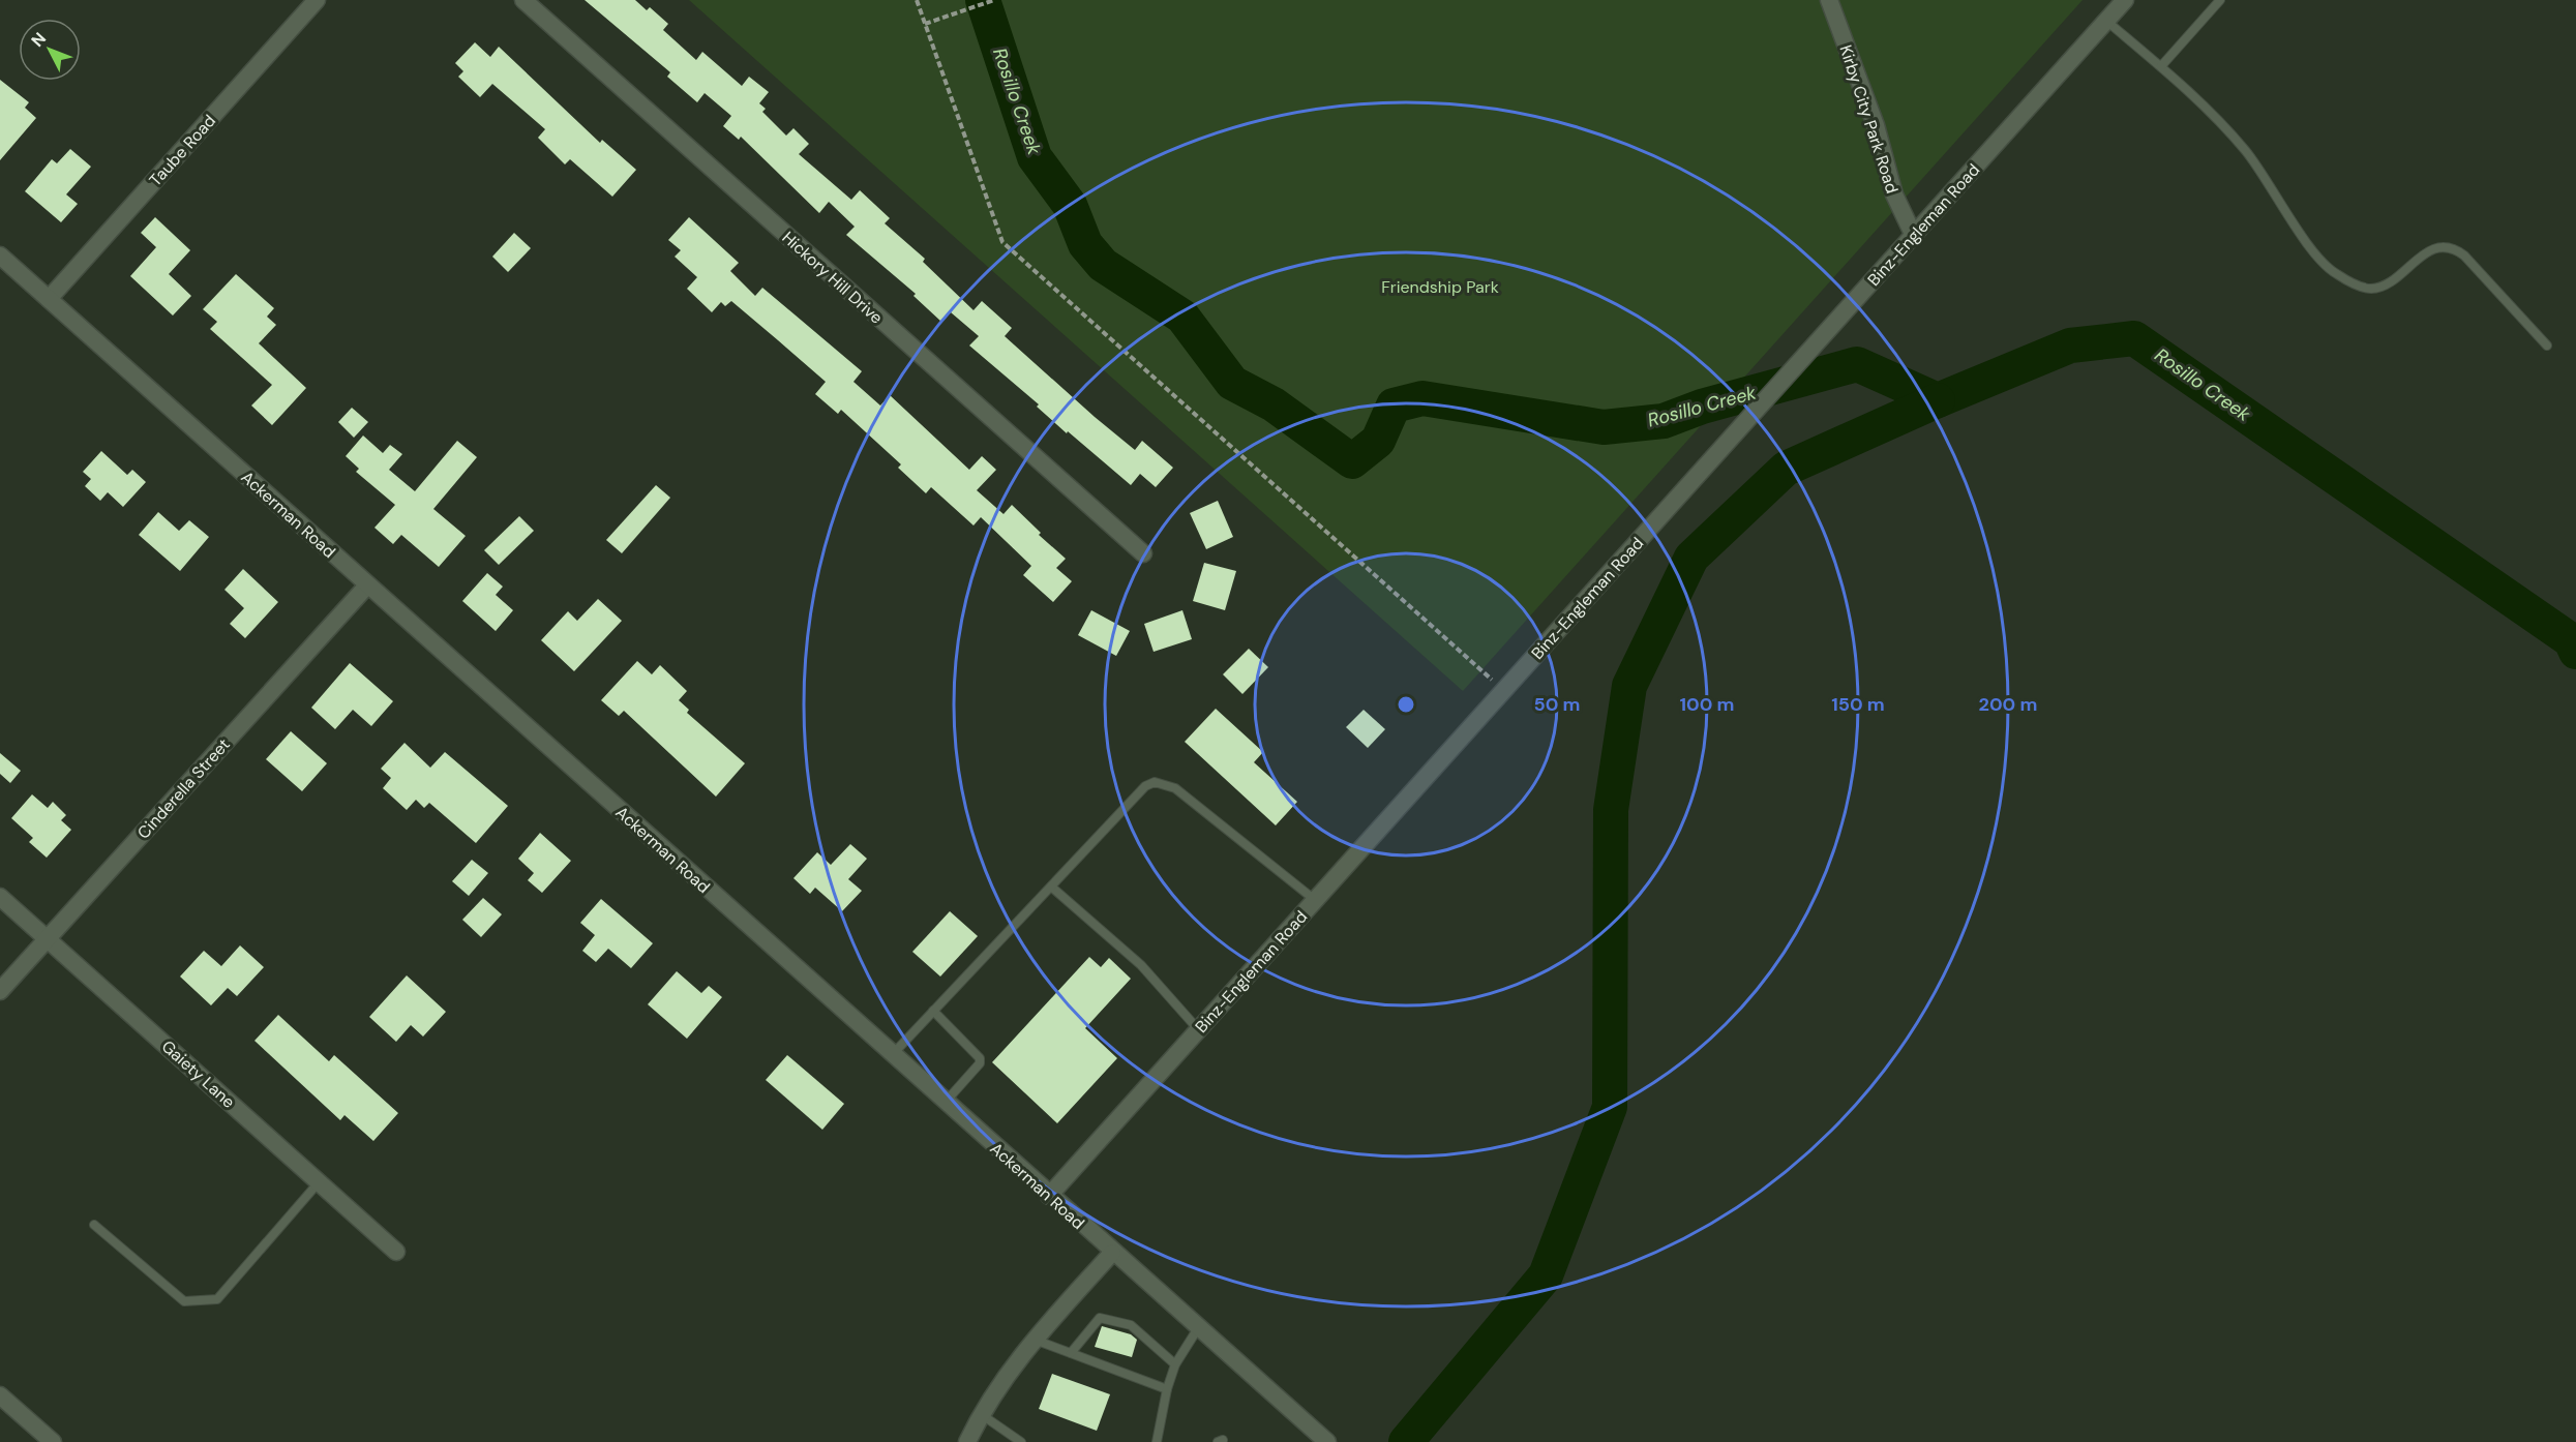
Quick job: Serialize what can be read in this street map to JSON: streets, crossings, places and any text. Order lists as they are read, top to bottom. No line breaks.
{"streets":{"street":["Kirby City Park Road","Taube Road","Binz-Engleman Road","Hickory Hill Drive","Ackerman Road","Cinderella Street","Gaiety Lane"]},"crossings":[["Kirby City Park Road","Binz-Engleman Road"],["Taube Road","Ackerman Road"],["Binz-Engleman Road","Ackerman Road"],["Ackerman Road","Cinderella Street"],["Cinderella Street","Gaiety Lane"]],"water":["Rosillo Creek"],"parks":["Friendship Park"],"north":"top left","rings":["50 m","100 m","150 m","200 m"]}
